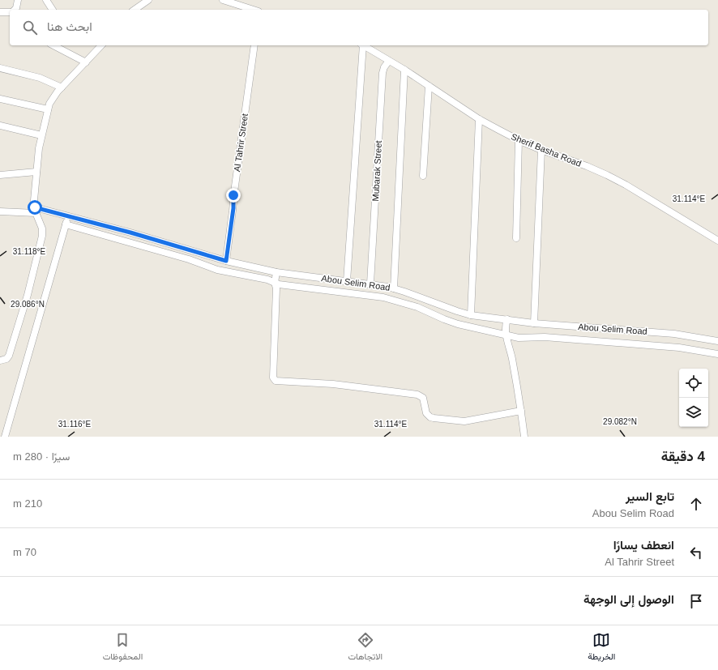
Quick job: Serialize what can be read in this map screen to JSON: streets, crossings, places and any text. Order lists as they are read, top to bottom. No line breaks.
{"streets":{"street":["Al Tahrir Street","Sherif Basha Road","Mubarak Street","Abou Selim Road"]},"crossings":[["Al Tahrir Street","Abou Selim Road"],["Sherif Basha Road","Mubarak Street"],["Mubarak Street","Abou Selim Road"]],"page":{"search":"ابحث هنا","heading":["4 دقيقة","سيرًا · 280 m"],"list":[["تابع السير","Abou Selim Road","210 m"],["انعطف يسارًا","Al Tahrir Street","70 m"],"الوصول إلى الوجهة"],"nav":["الخريطة","الاتجاهات","المحفوظات"]},"coordinates":["31.114°E","31.118°E","29.086°N","29.082°N","31.116°E"]}
